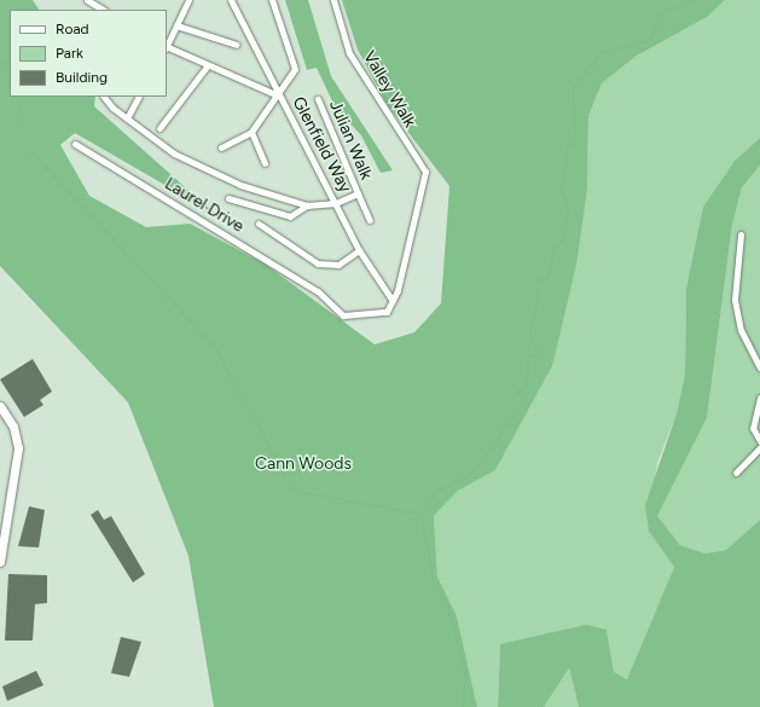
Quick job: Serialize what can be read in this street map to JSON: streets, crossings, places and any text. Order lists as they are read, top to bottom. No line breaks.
{"streets":{"street":["Valley Walk","Julian Walk","Glenfield Way","Laurel Drive"]},"crossings":[["Valley Walk","Glenfield Way"],["Valley Walk","Laurel Drive"],["Julian Walk","Glenfield Way"],["Glenfield Way","Laurel Drive"]],"parks":["Cann Woods"],"legend":["Road","Park","Building"]}
